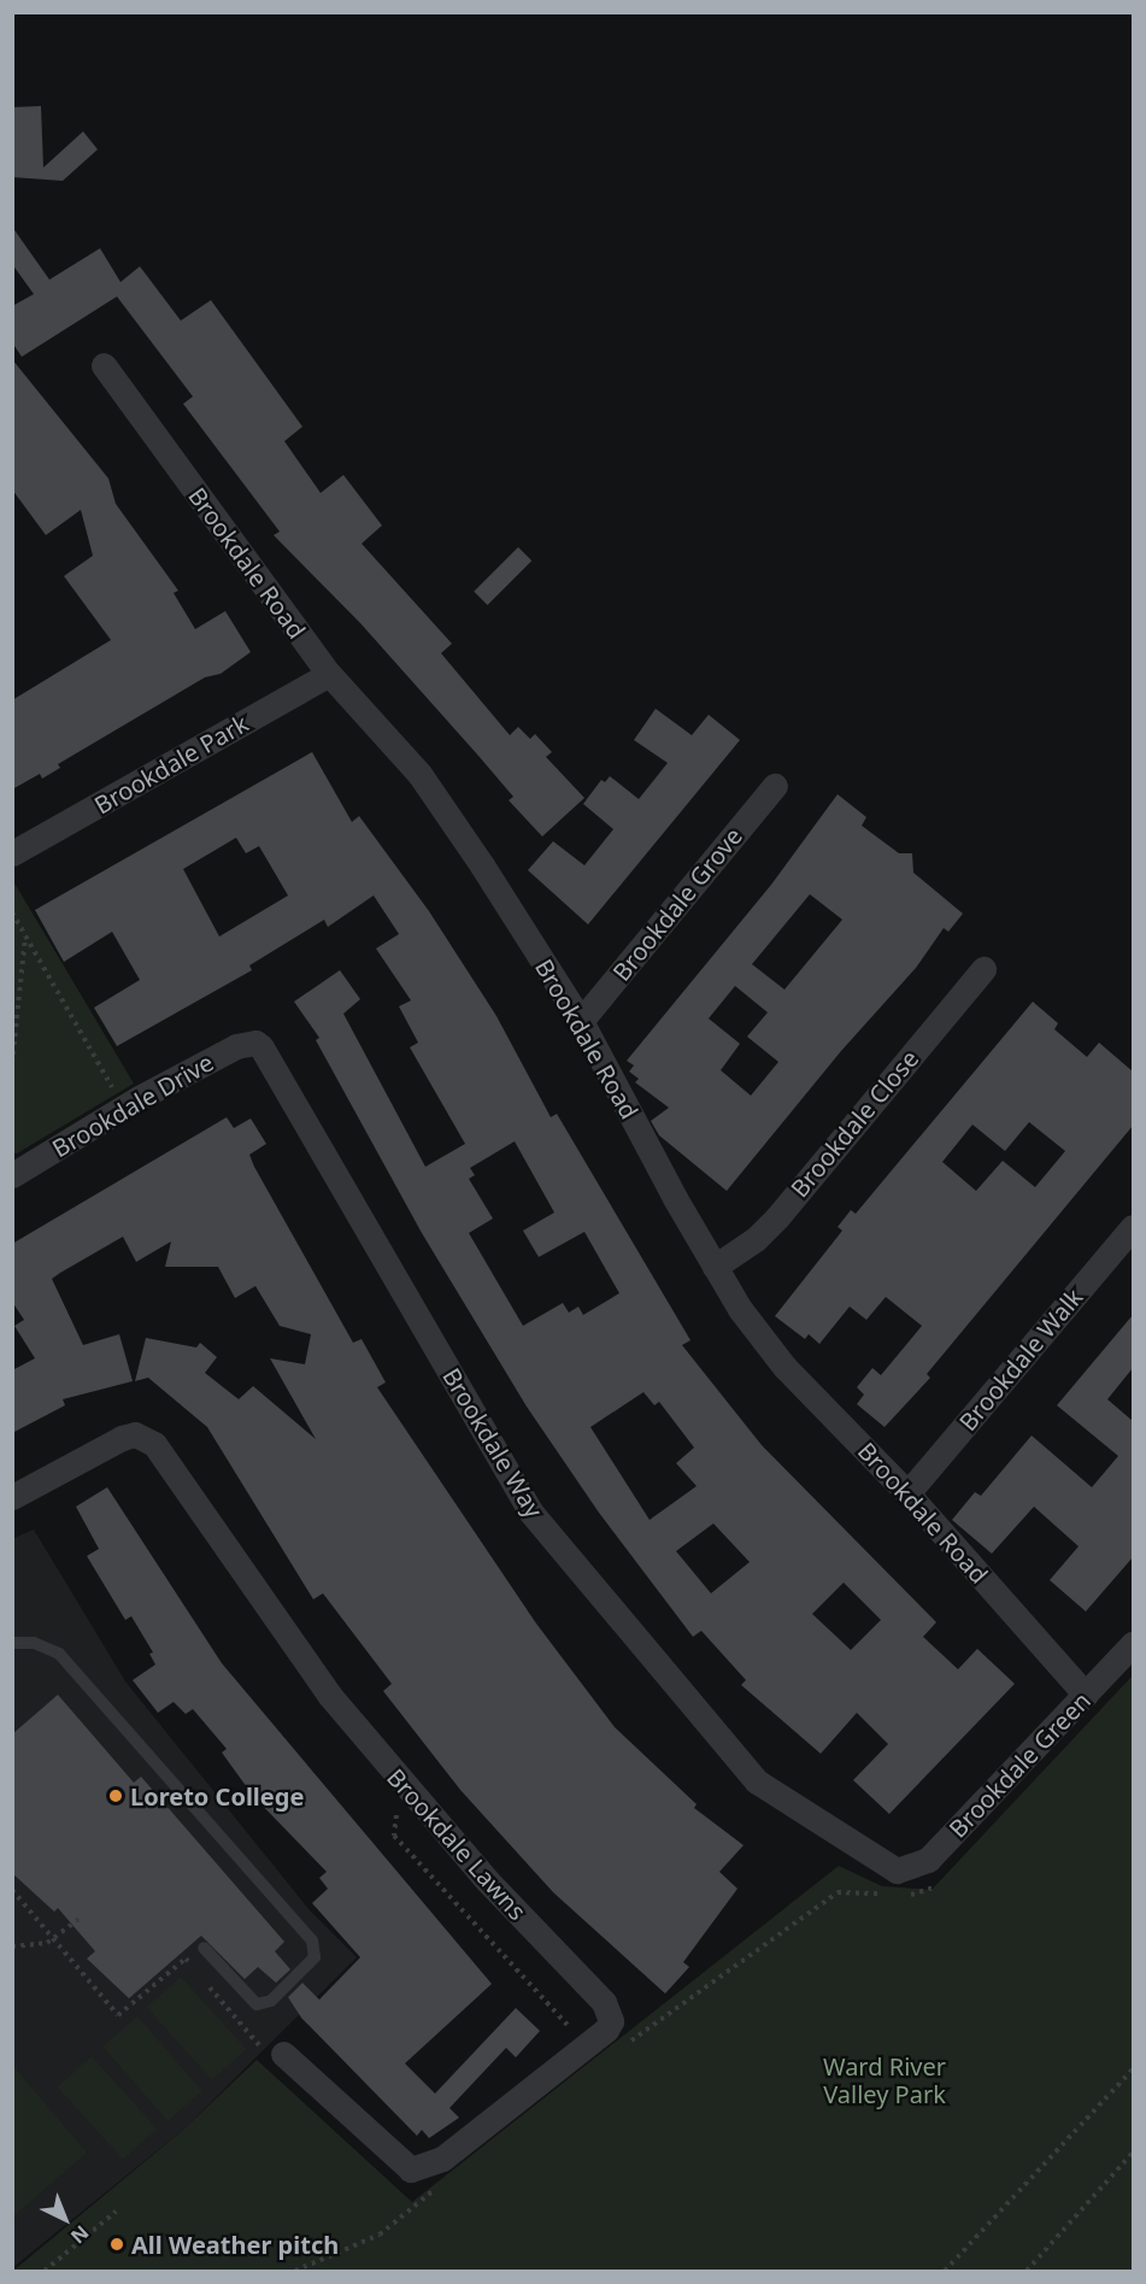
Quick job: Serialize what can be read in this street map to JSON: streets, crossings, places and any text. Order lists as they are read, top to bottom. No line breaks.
{"streets":{"street":["Brookdale Road","Brookdale Park","Brookdale Grove","Brookdale Drive","Brookdale Close","Brookdale Walk","Brookdale Way","Brookdale Green","Brookdale Lawns"]},"crossings":[["Brookdale Road","Brookdale Park"],["Brookdale Road","Brookdale Grove"],["Brookdale Road","Brookdale Close"],["Brookdale Road","Brookdale Walk"],["Brookdale Road","Brookdale Green"],["Brookdale Drive","Brookdale Way"],["Brookdale Way","Brookdale Green"]],"parks":["Ward River Valley Park"],"places":["Loreto College","All Weather pitch"],"north":"bottom right"}
